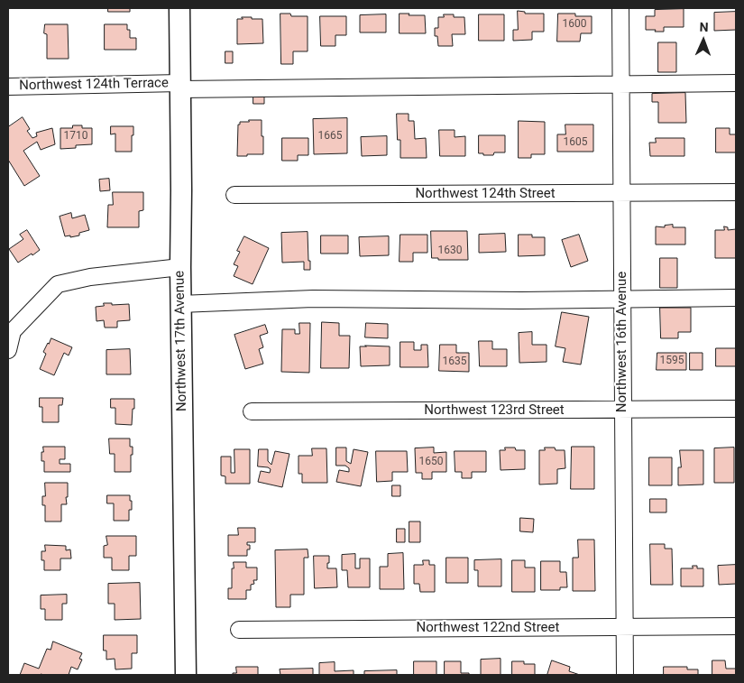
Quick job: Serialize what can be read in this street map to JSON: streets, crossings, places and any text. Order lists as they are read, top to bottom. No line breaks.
{"streets":{"main road":["Northwest 17th Avenue"],"street":["Northwest 124th Terrace","Northwest 124th Street","Northwest 16th Avenue","Northwest 123rd Street","Northwest 122nd Street"]},"crossings":[["Northwest 124th Terrace","Northwest 17th Avenue"],["Northwest 124th Terrace","Northwest 16th Avenue"],["Northwest 124th Street","Northwest 16th Avenue"],["Northwest 16th Avenue","Northwest 123rd Street"],["Northwest 16th Avenue","Northwest 122nd Street"]],"house_numbers":["1600","1710","1665","1605","1630","1595","1635","1650"],"north":"top"}
